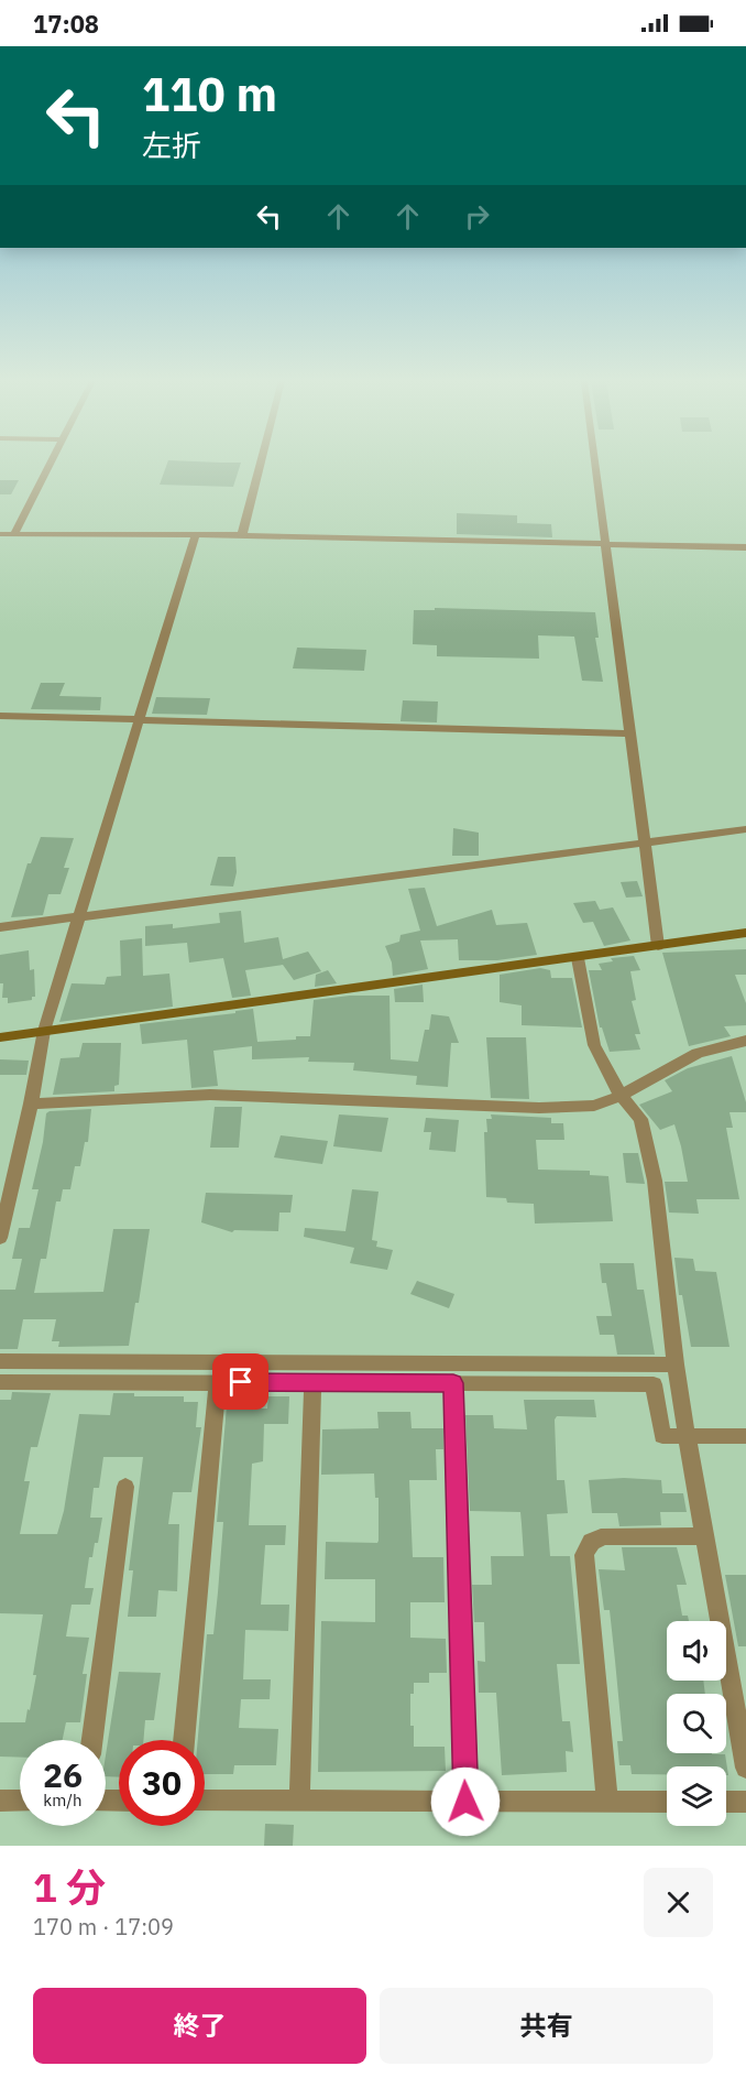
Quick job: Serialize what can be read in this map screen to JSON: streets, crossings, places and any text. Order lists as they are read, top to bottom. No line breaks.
{"page":{"status":"17:08","turn":["110 m","左折"],"speed":"26 km/h","limit":"30","heading":["1 分","170 m · 17:09"],"buttons":["終了","共有"]}}
